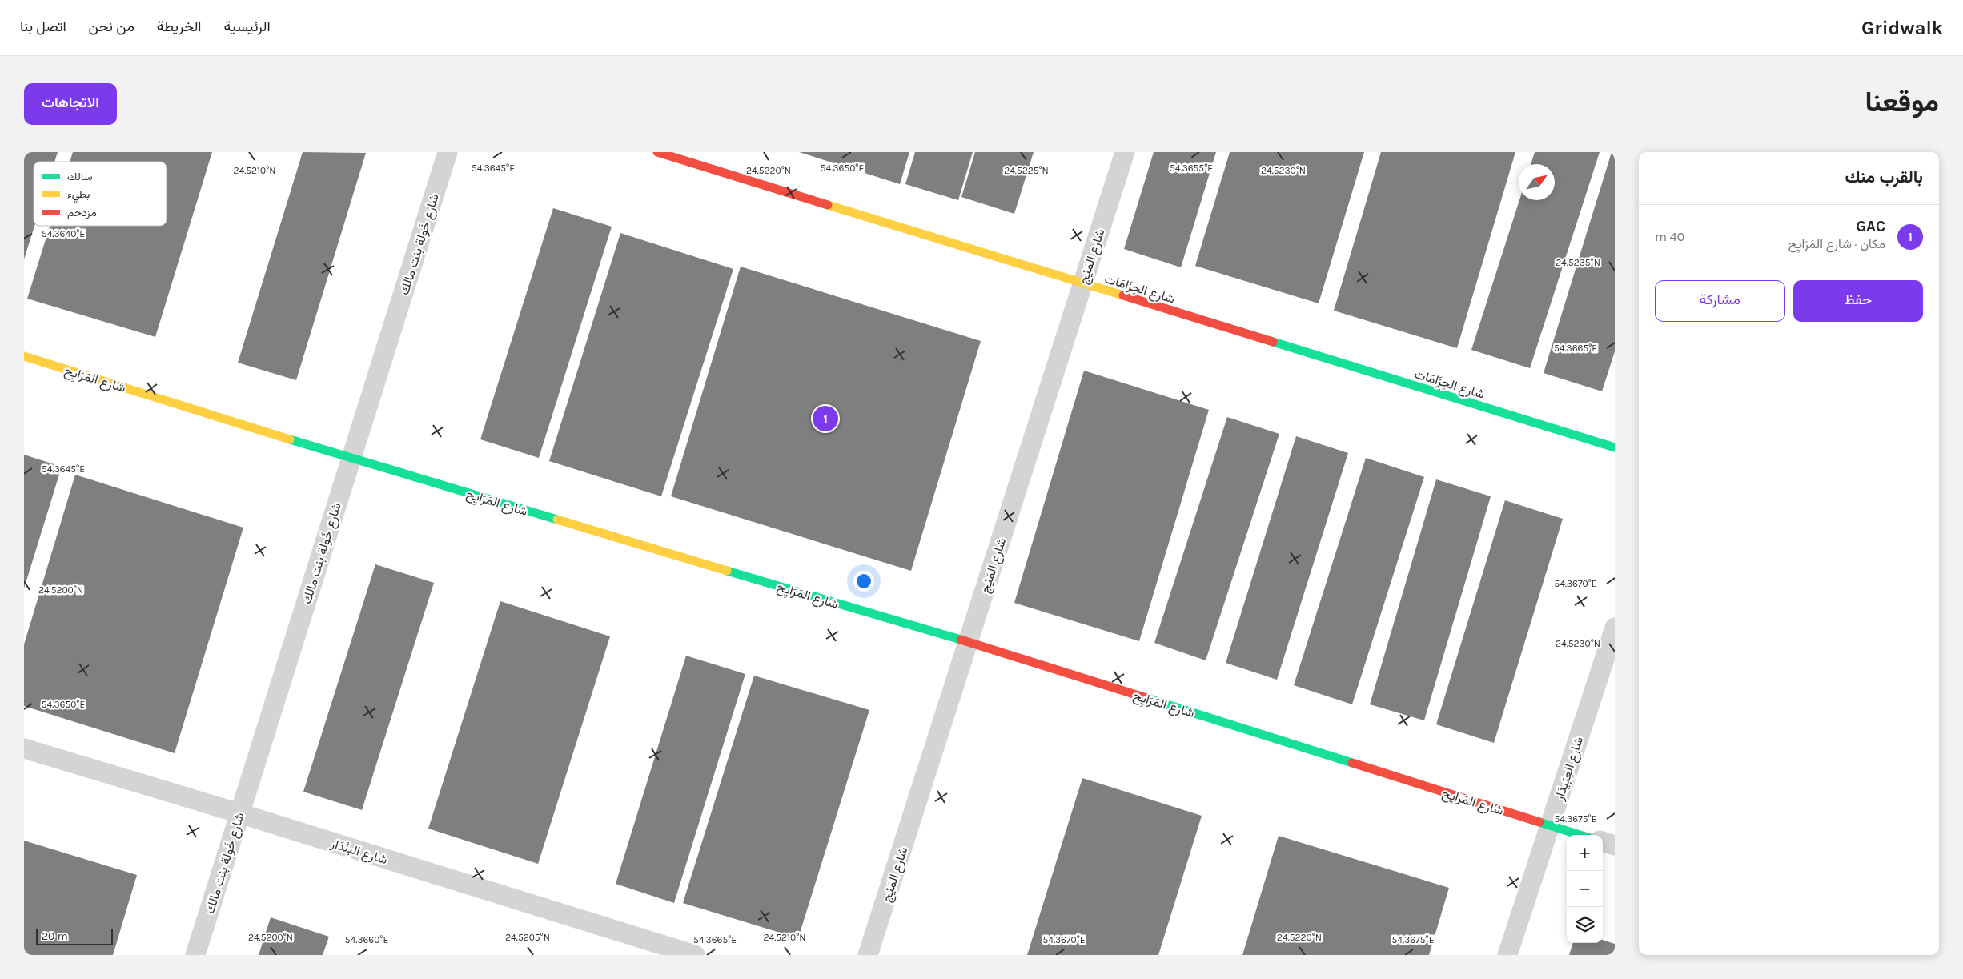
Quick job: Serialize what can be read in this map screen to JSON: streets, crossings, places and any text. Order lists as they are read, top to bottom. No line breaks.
{"streets":{"street":["شارع خَولة بنت مالك","شارع المَيْج","شارع الحِزَامَات","شارع المَرَايِح","شارع العِبَيدَار","شارع البِنْدَار"]},"crossings":[["شارع خَولة بنت مالك","شارع المَرَايِح"],["شارع خَولة بنت مالك","شارع البِنْدَار"],["شارع المَيْج","شارع الحِزَامَات"],["شارع المَيْج","شارع المَرَايِح"],["شارع المَرَايِح","شارع العِبَيدَار"]],"legend":["سالك","بطيء","مزدحم"],"scale_bar":"20 m","north":"top right","page":{"header":"Gridwalk","nav":["الرئيسية","الخريطة","من نحن","اتصل بنا"],"title":"موقعنا","buttons":["الاتجاهات",["حفظ","مشاركة"]],"heading":"بالقرب منك","list":[{"mark":"1","name":"GAC","note":"مكان · شارع المَرَايِح","value":"40 m"}],"pins":"1","map_buttons":["+","−"],"scale":"20 m"},"coordinates":["54.3650°E","54.3655°E","54.3645°E","24.5220°N","24.5225°N","24.5230°N","24.5210°N","54.3640°E","24.5235°N","54.3665°E","54.3670°E","24.5200°N","54.3675°E","24.5205°N","54.3660°E"]}
